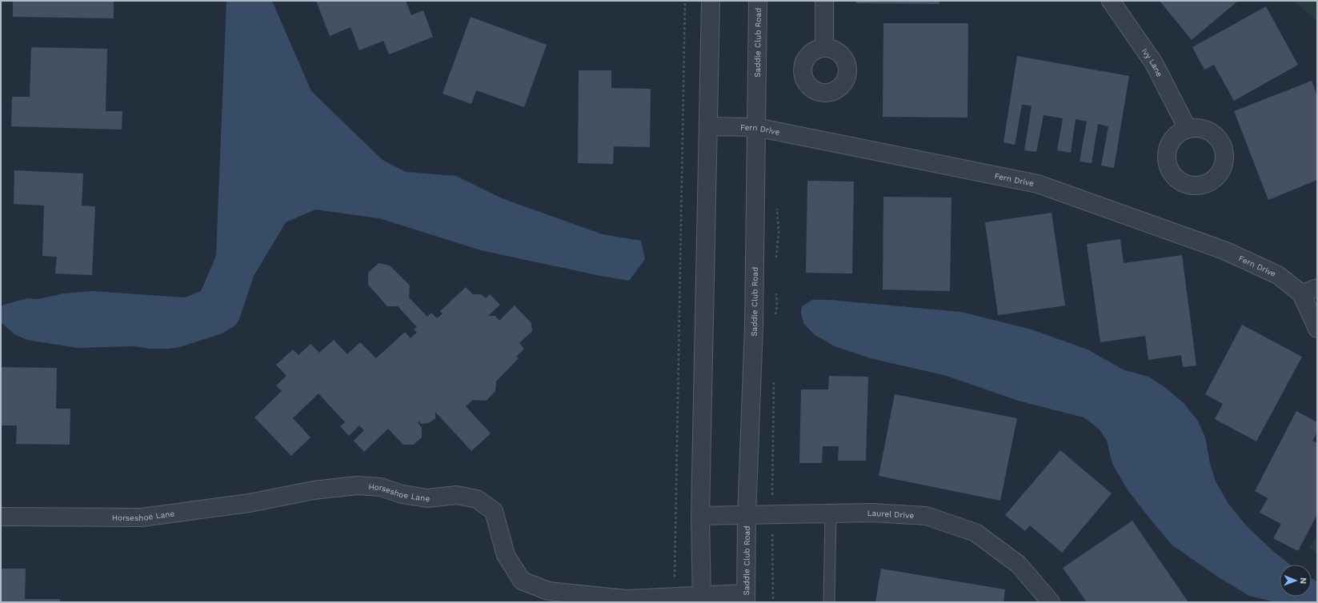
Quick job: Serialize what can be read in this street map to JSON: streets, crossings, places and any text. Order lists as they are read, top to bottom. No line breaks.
{"streets":{"street":["Saddle Club Road","Ivy Lane","Fern Drive","Horseshoe Lane","Laurel Drive"]},"crossings":[["Saddle Club Road","Fern Drive"],["Saddle Club Road","Horseshoe Lane"],["Saddle Club Road","Laurel Drive"]],"north":"right"}
